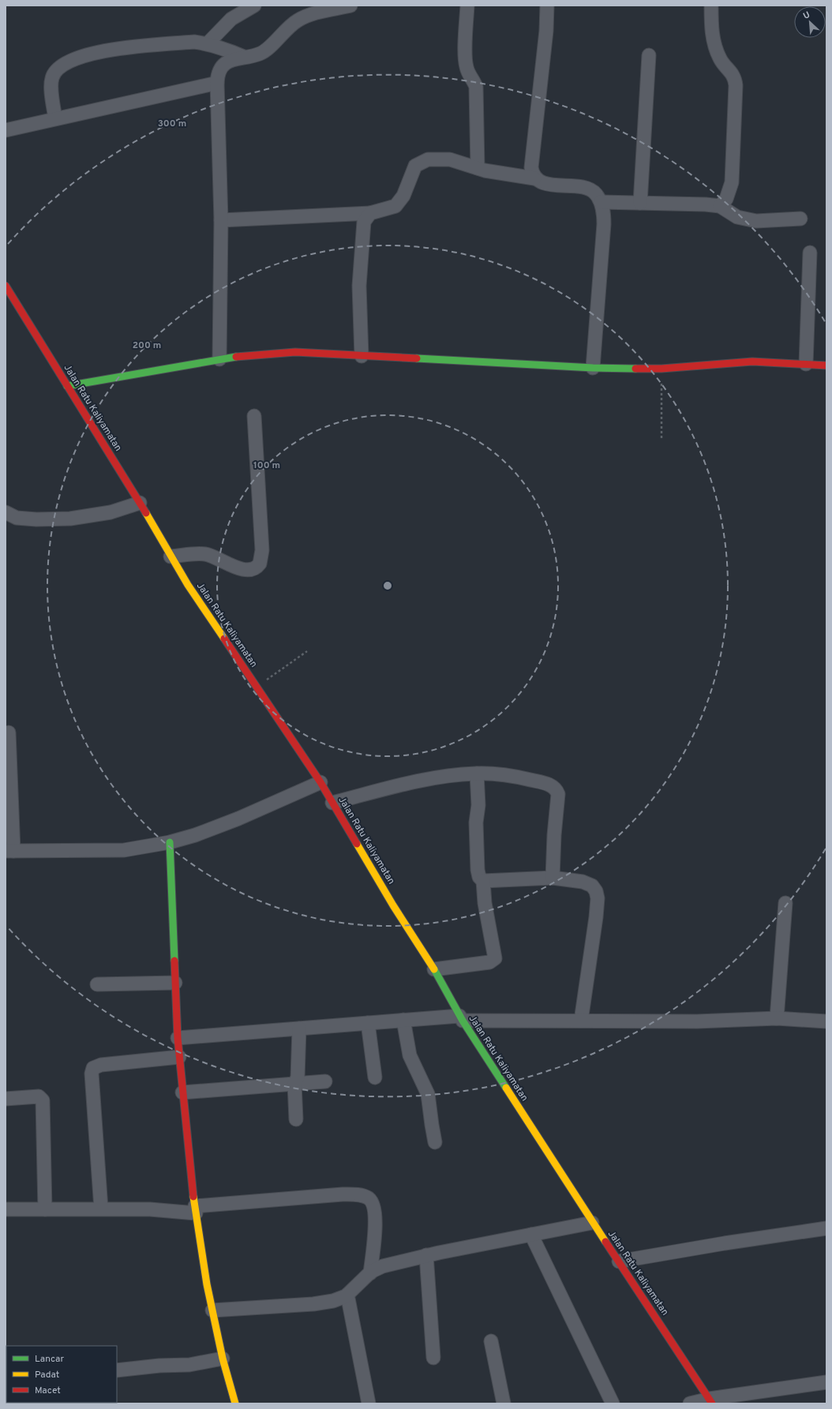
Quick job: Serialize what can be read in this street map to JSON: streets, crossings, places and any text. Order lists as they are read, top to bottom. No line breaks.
{"streets":{"street":["Jalan Ratu Kaliyamatan"]},"legend":["Lancar","Padat","Macet"],"north":"top left","rings":["300 m","200 m","100 m"]}
